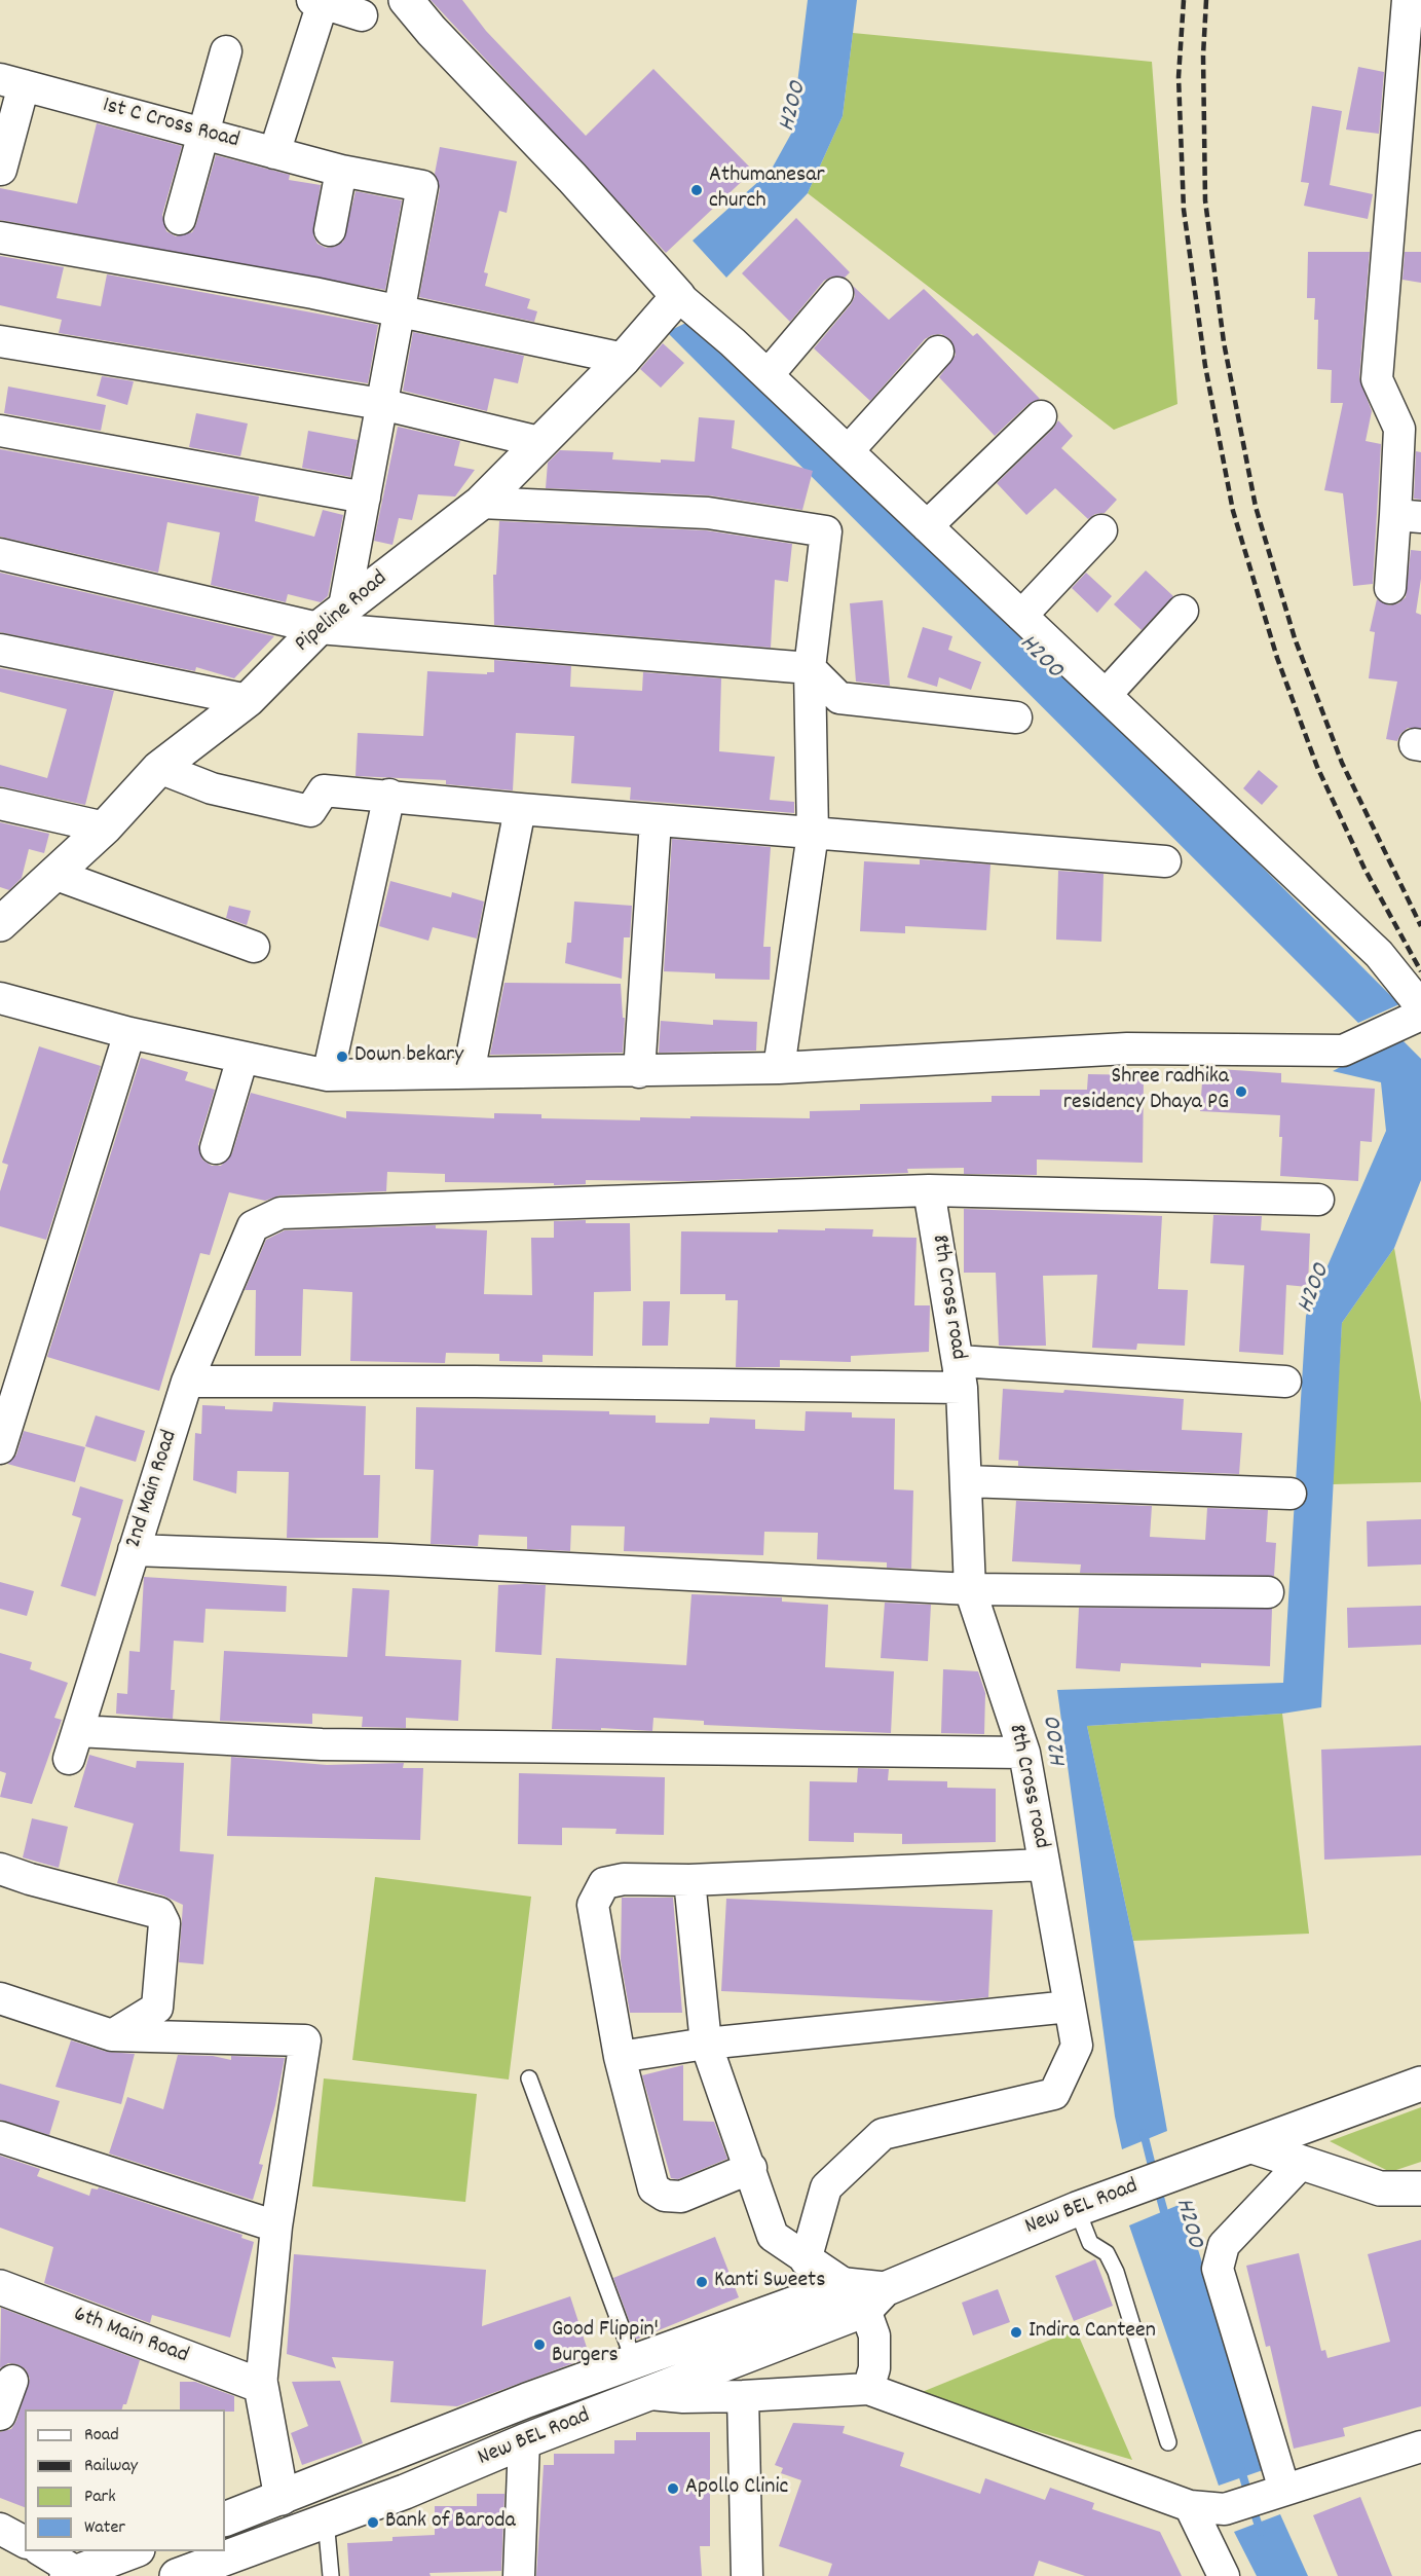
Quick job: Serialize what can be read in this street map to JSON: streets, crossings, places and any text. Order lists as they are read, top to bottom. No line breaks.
{"streets":{"main road":["Pipeline Road","New BEL Road","6th Main Road"],"street":["1st C Cross Road","8th Cross road","2nd Main Road"]},"crossings":[["8th Cross road","2nd Main Road"]],"water":["H200"],"places":["Athumanesar church","Down bekary","Shree radhika residency Dhaya PG","Kanti Sweets","Indira Canteen","Good Flippin' Burgers","Apollo Clinic","Bank of Baroda"],"legend":["Road","Railway","Park","Water"]}
